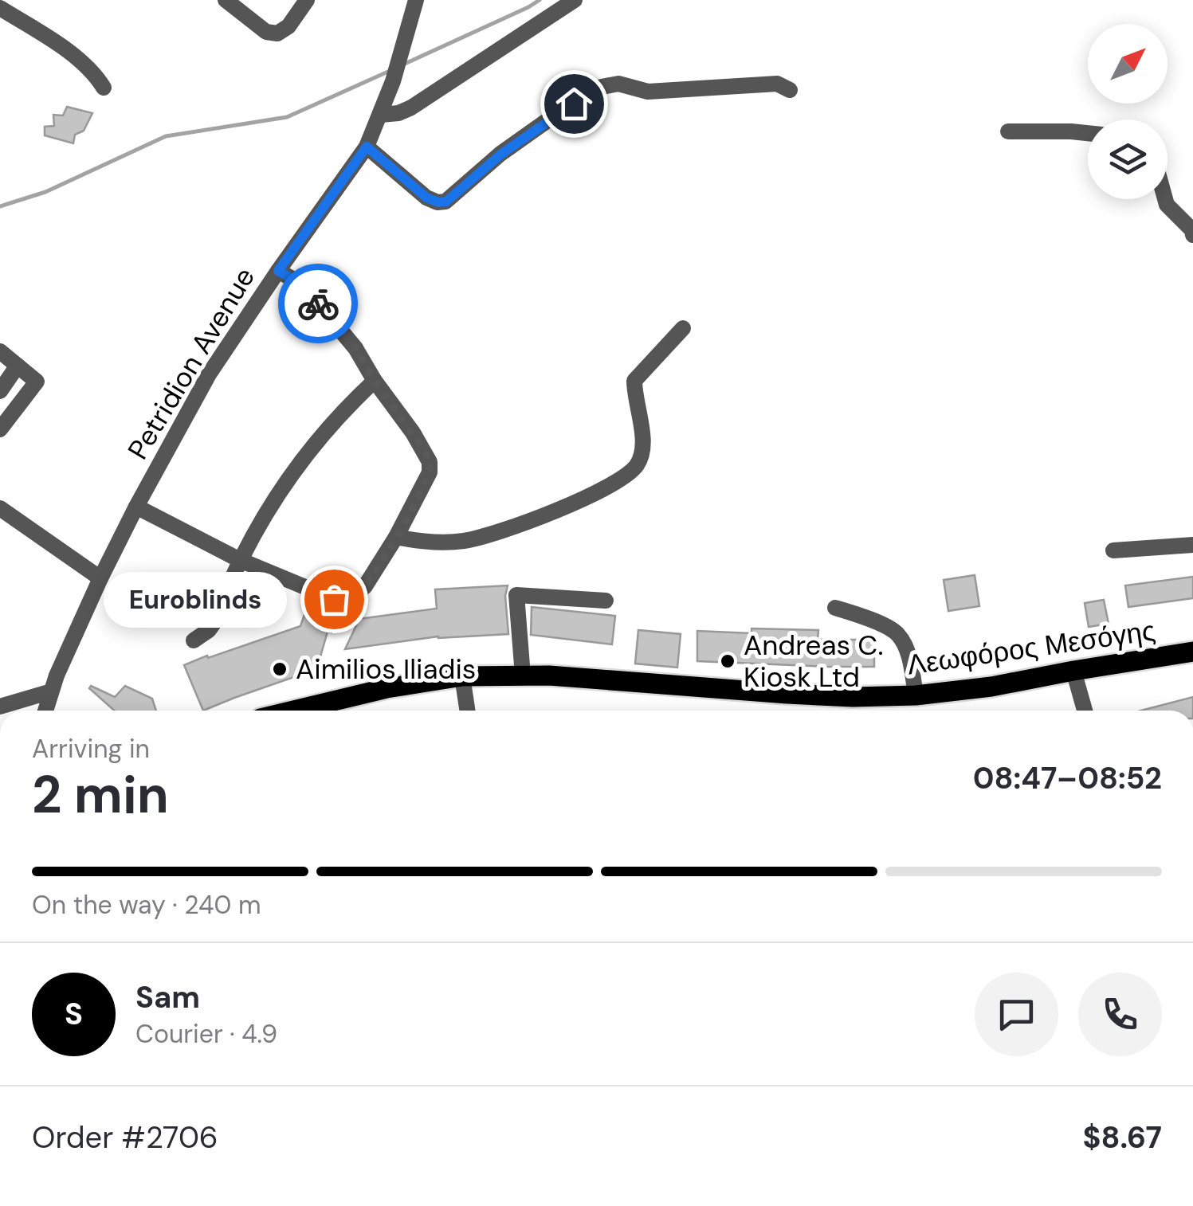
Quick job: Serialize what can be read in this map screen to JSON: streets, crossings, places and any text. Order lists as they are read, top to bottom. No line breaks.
{"streets":{"main road":["Λεωφόρος Μεσόγης"],"street":["Petridion Avenue"]},"places":["Euroblinds","Andreas C. Kiosk Ltd","Aimilios Iliadis"],"north":"top right","page":{"bubble":"Euroblinds","heading":["2 min","Arriving in","08:47–08:52"],"panel":["Sam","Courier · 4.9","Order #2706","$8.67"],"bar":"On the way · 240 m","round":"S"}}
